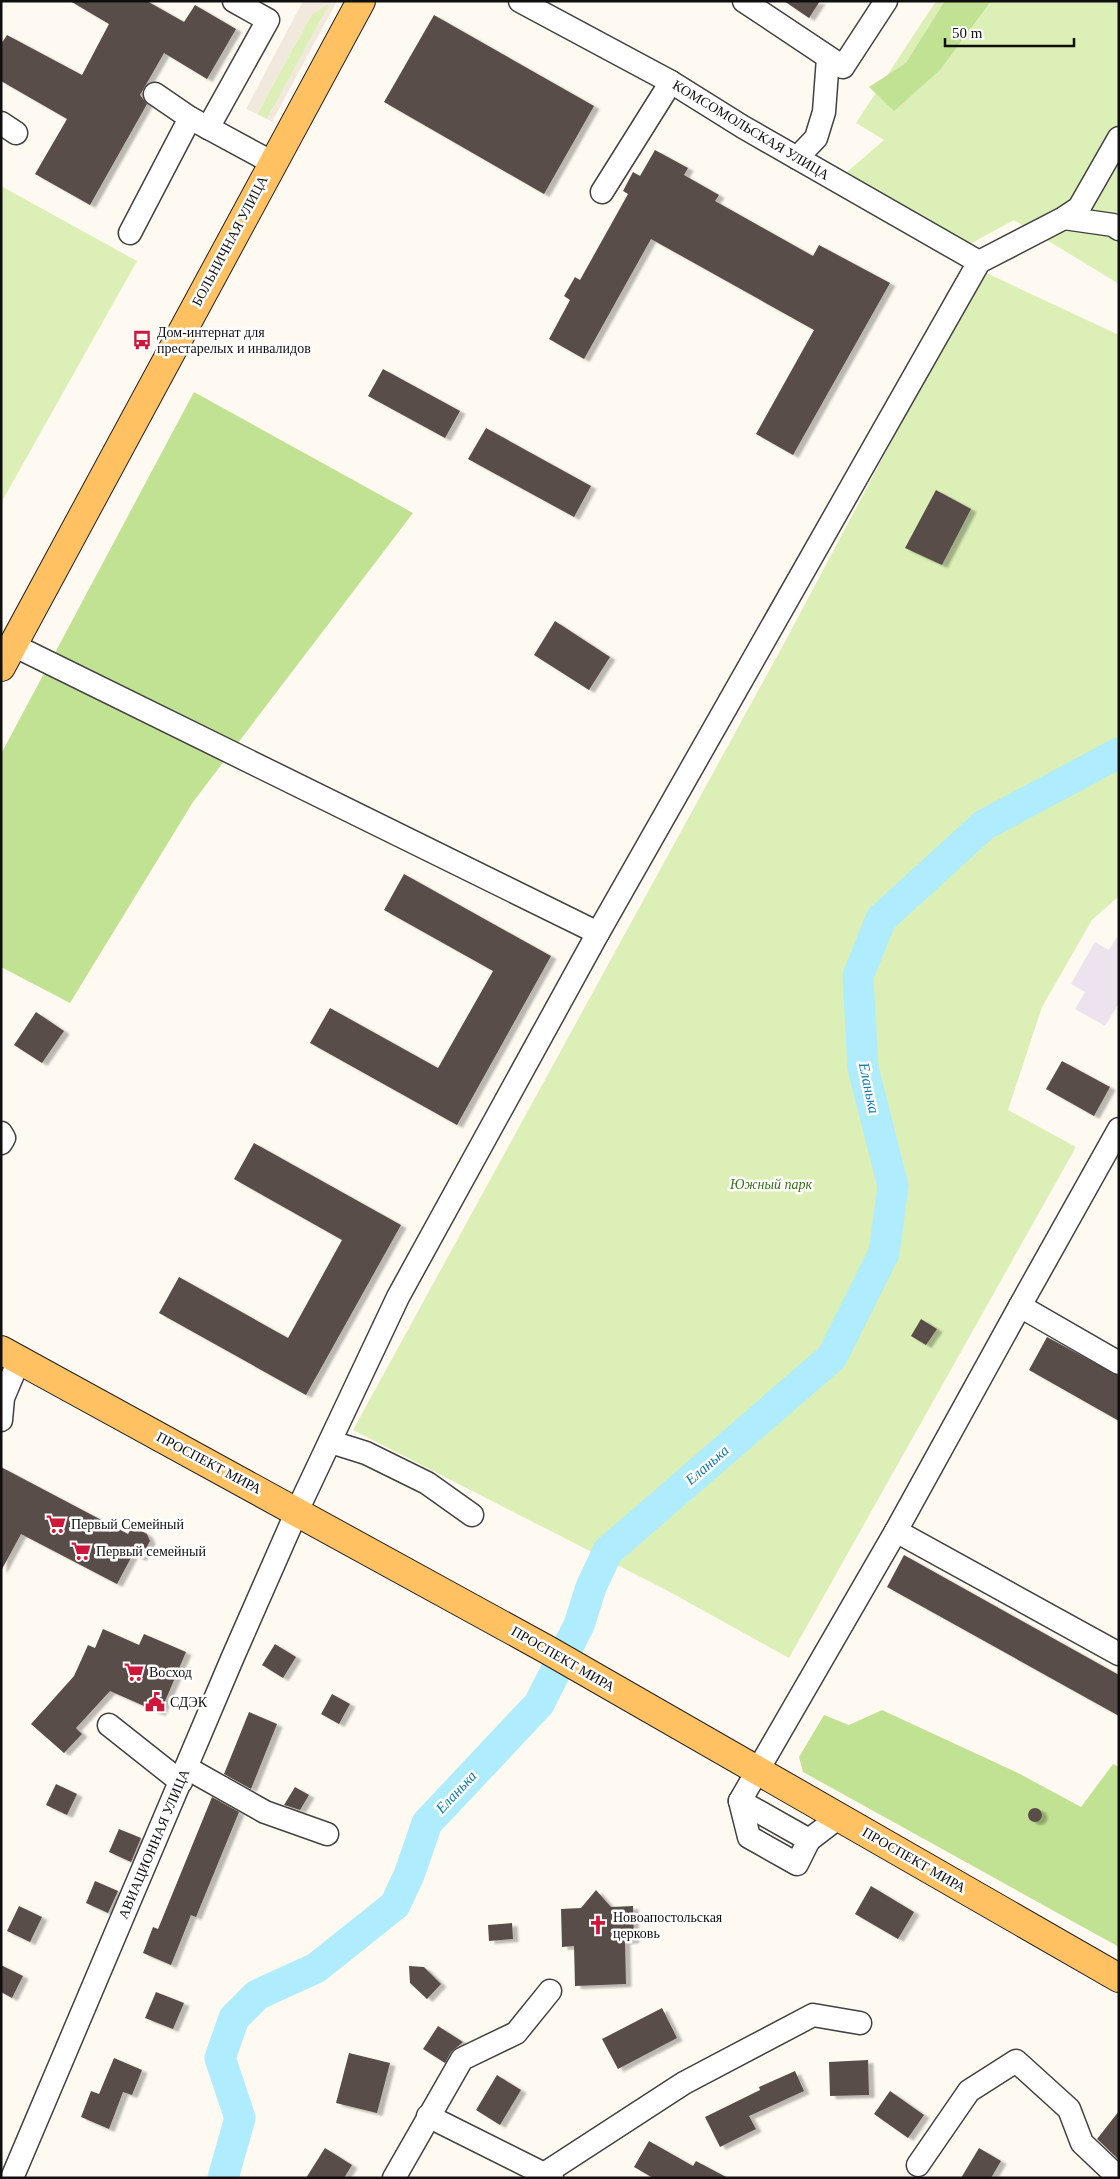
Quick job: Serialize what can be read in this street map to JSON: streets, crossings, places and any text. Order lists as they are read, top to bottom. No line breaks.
{"streets":{"main road":["БОЛЬНИЧНАЯ УЛИЦА","ПРОСПЕКТ МИРА"],"street":["КОМСОМОЛЬСКАЯ УЛИЦА","АВИАЦИОННАЯ УЛИЦА"]},"crossings":[["КОМСОМОЛЬСКАЯ УЛИЦА","АВИАЦИОННАЯ УЛИЦА"],["ПРОСПЕКТ МИРА","АВИАЦИОННАЯ УЛИЦА"]],"water":["Еланька"],"parks":["Южный парк"],"places":{"bus stop":["Дом-интернат для престарелых и инвалидов"],"supermarket":["Первый Семейный","Первый семейный","Восход"],"public building":["СДЭК"],"church":["Новоапостольская церковь"]},"scale_bar":"50 m"}
